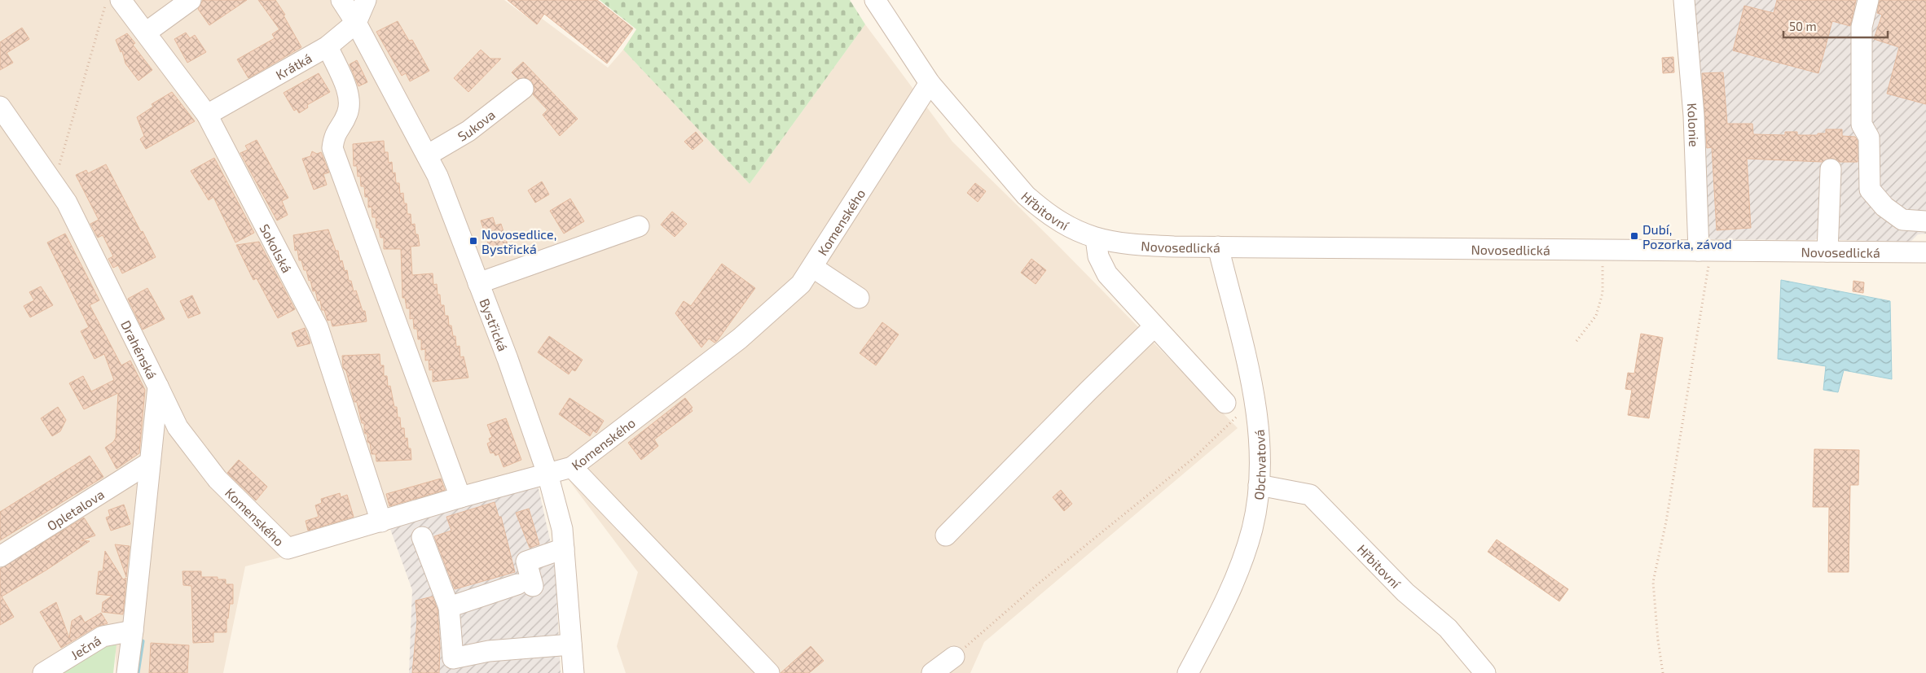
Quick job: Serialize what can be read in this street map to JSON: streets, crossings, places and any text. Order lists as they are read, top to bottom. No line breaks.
{"streets":{"street":["Krátká","Sukova","Kolonie","Hřbitovní","Komenského","Novosedlická","Sokolská","Bystřická","Drahénská","Obchvatová","Opletalova","Ječná"]},"crossings":[["Krátká","Sokolská"],["Krátká","Bystřická"],["Sukova","Bystřická"],["Kolonie","Novosedlická"],["Hřbitovní","Komenského"],["Hřbitovní","Novosedlická"],["Hřbitovní","Obchvatová"],["Komenského","Sokolská"],["Komenského","Bystřická"],["Komenského","Drahénská"],["Novosedlická","Obchvatová"],["Drahénská","Opletalova"],["Drahénská","Ječná"]],"places":{"transit":["Dubí, Pozorka, závod","Novosedlice, Bystřická"]},"scale_bar":"50 m"}
